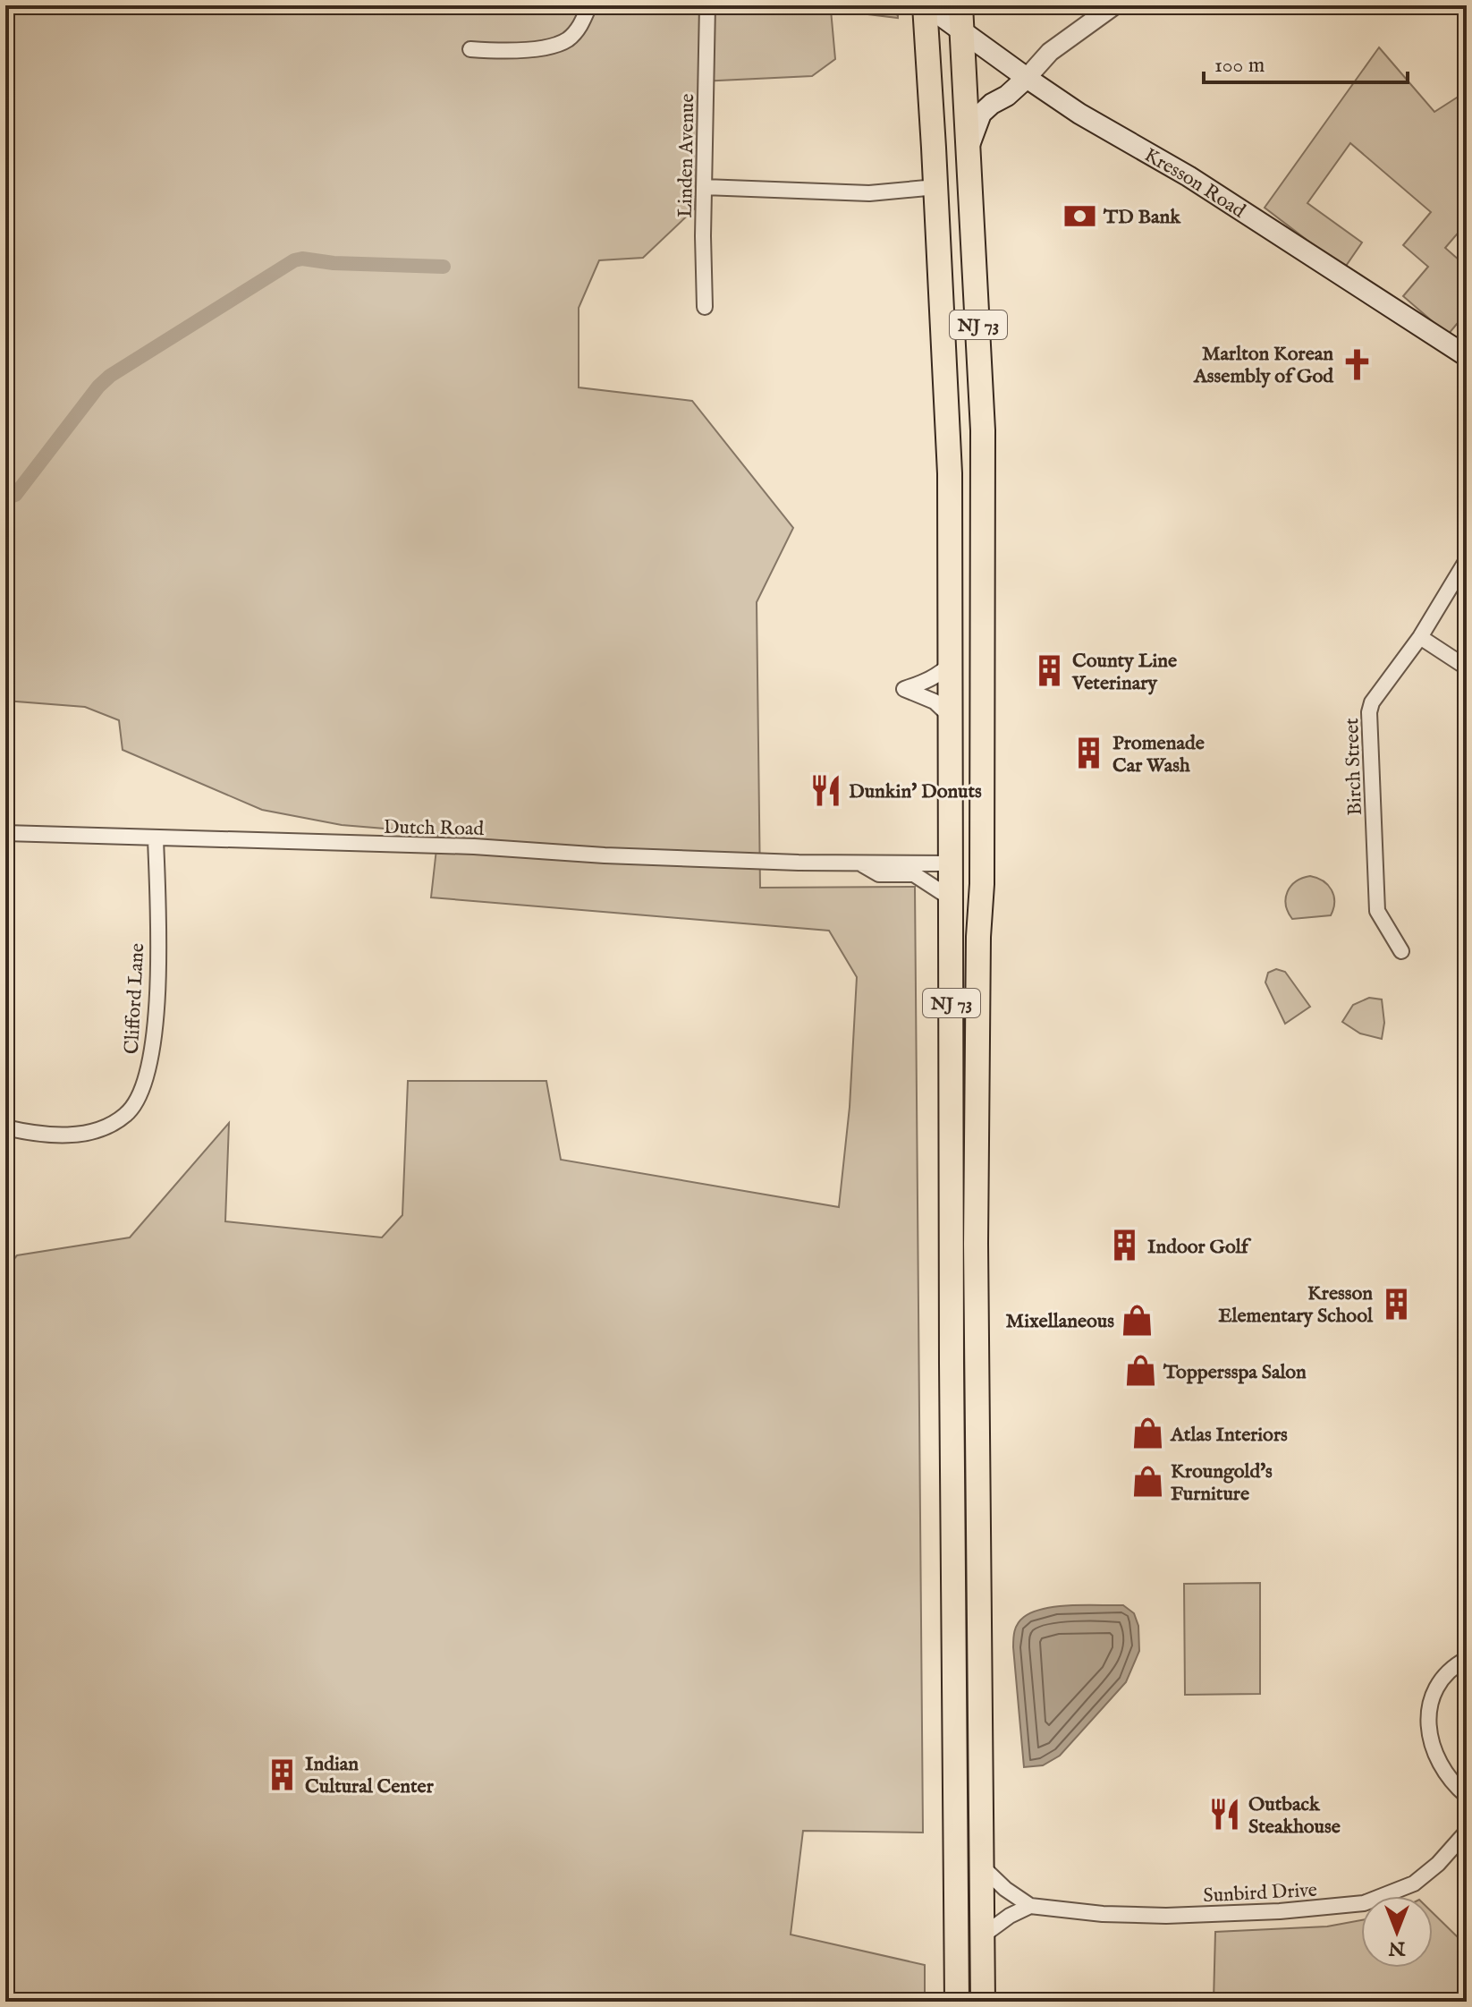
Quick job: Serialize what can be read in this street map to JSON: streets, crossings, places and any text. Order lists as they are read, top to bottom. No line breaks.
{"streets":{"highway":["NJ 73"],"main road":["Kresson Road"],"street":["Linden Avenue","Birch Street","Dutch Road","Clifford Lane","Sunbird Drive"]},"crossings":[["Kresson Road","NJ 73"],["NJ 73","Dutch Road"],["NJ 73","Sunbird Drive"],["Dutch Road","Clifford Lane"]],"places":{"bank":["TD Bank"],"church":["Marlton Korean Assembly of God"],"building":["County Line Veterinary","Promenade Car Wash","Indoor Golf","Kresson Elementary School","Indian Cultural Center"],"restaurant":["Dunkin' Donuts","Outback Steakhouse"],"shop":["Mixellaneous","Toppersspa Salon","Atlas Interiors","Kroungold's Furniture"]},"scale_bar":"100 m","north":"bottom"}
